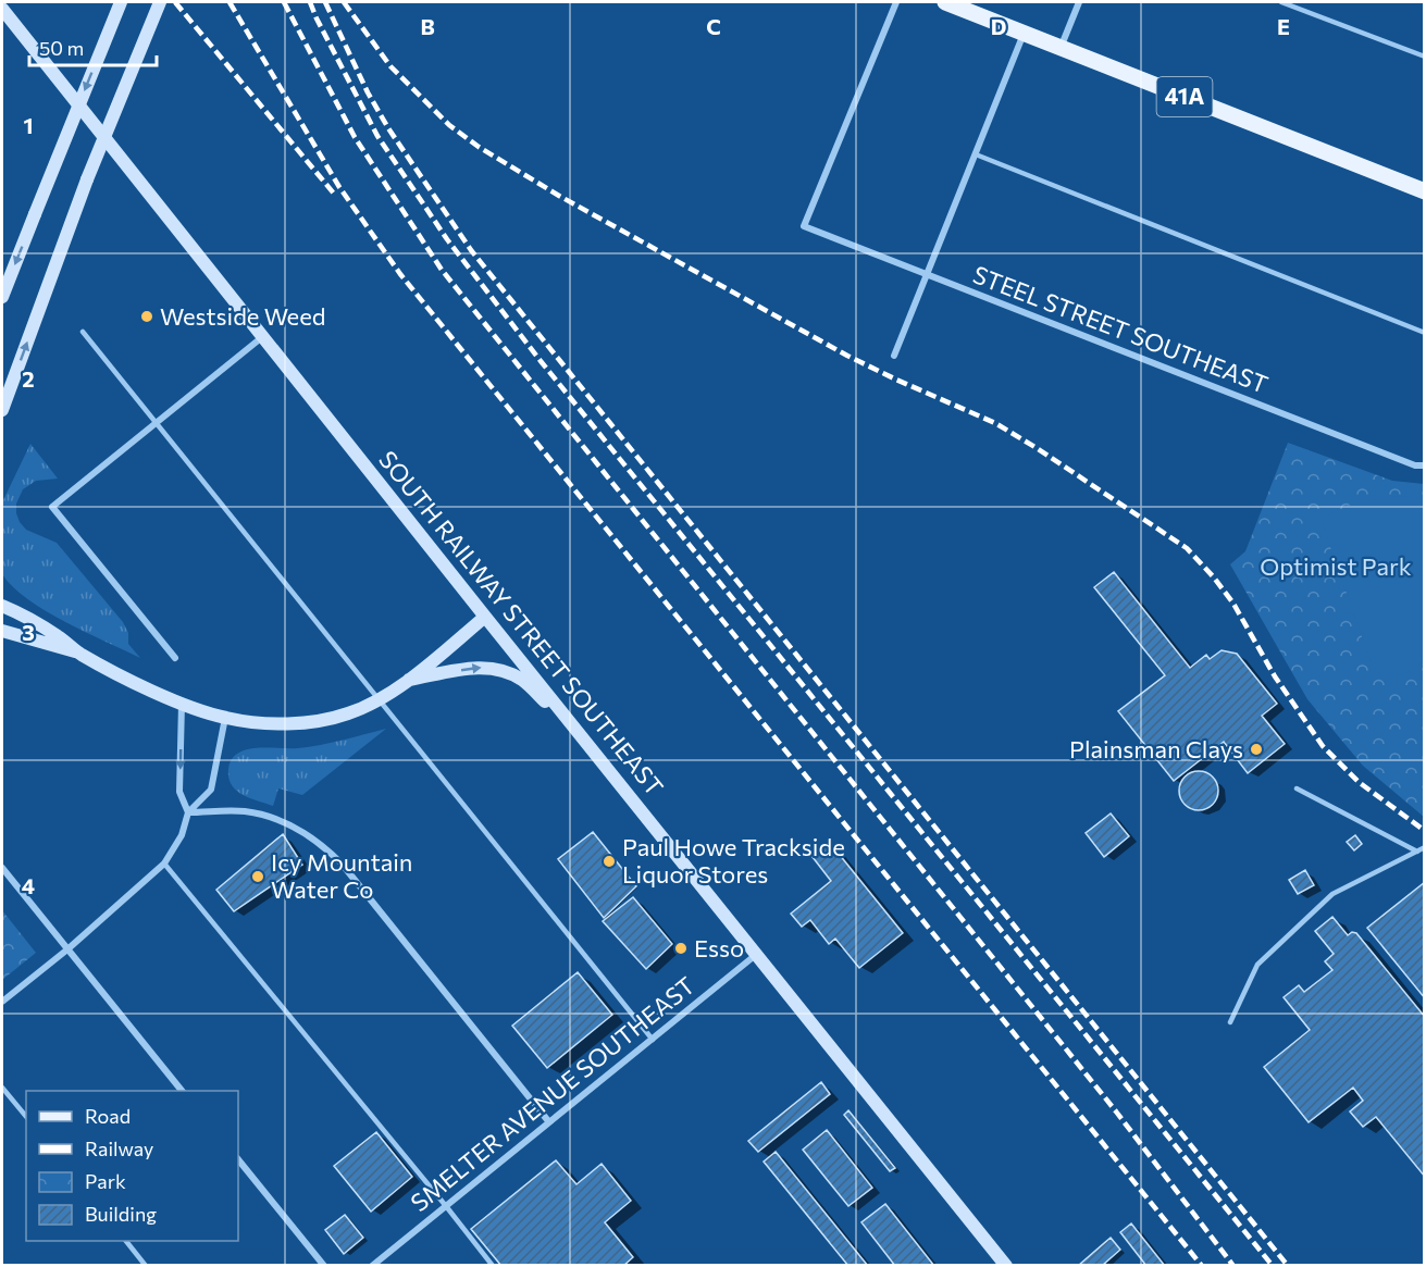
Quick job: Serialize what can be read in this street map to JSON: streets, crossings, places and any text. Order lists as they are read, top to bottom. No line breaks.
{"streets":{"main road":["41A"],"street":["STEEL STREET SOUTHEAST","SOUTH RAILWAY STREET SOUTHEAST","SMELTER AVENUE SOUTHEAST"]},"crossings":[["SOUTH RAILWAY STREET SOUTHEAST","SMELTER AVENUE SOUTHEAST"]],"parks":["Optimist Park"],"places":["Westside Weed","Plainsman Clays","Paul Howe Trackside Liquor Stores","Icy Mountain Water Co","Esso"],"legend":["Road","Railway","Park","Building"],"scale_bar":"50 m","grid":{"columns":["B","C","D","E"],"rows":["1","2","3","4"]}}
